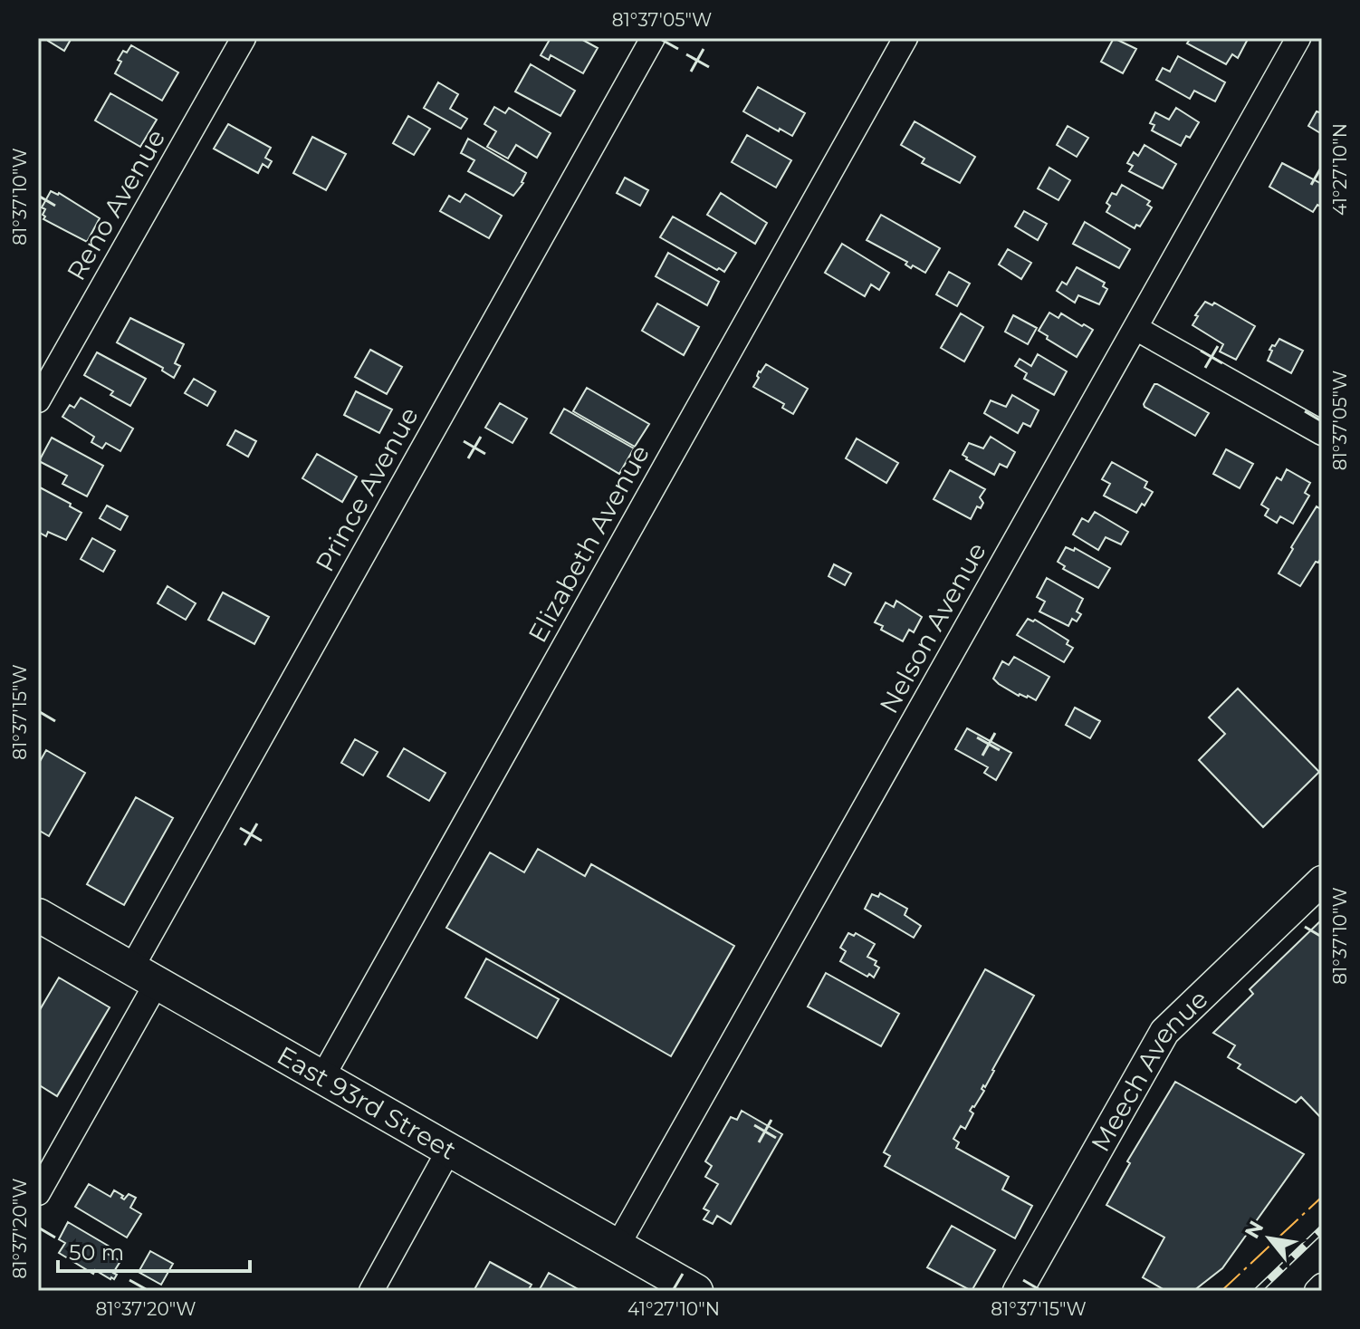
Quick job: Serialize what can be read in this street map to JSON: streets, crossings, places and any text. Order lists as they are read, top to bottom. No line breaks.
{"streets":{"main road":["East 93rd Street"],"street":["Reno Avenue","Prince Avenue","Elizabeth Avenue","Nelson Avenue","Meech Avenue"]},"crossings":[["Prince Avenue","East 93rd Street"],["Elizabeth Avenue","East 93rd Street"],["Nelson Avenue","East 93rd Street"]],"scale_bar":"50 m","north":"top left","coordinates":["81°37'05\"W","41°27'10\"N","81°37'10\"W","81°37'15\"W","81°37'20\"W"]}
